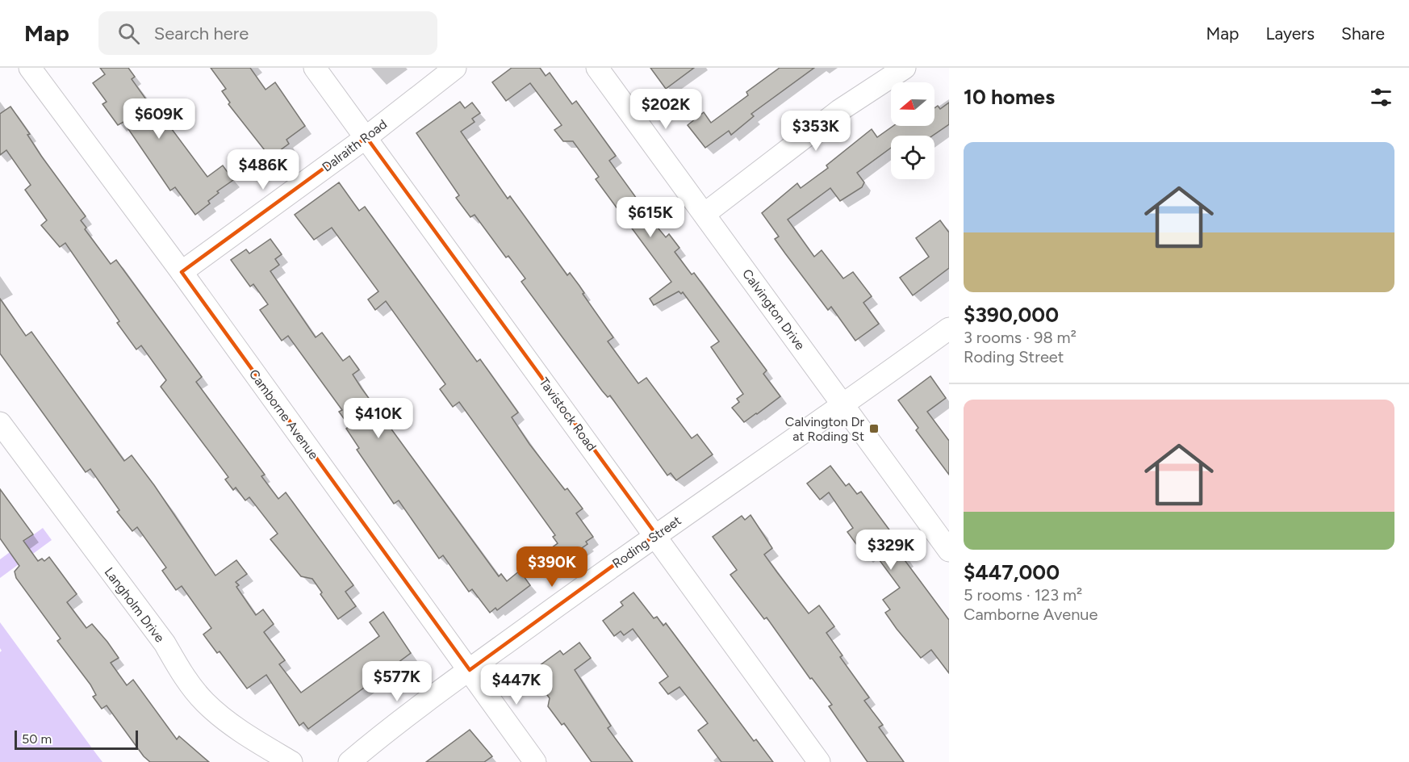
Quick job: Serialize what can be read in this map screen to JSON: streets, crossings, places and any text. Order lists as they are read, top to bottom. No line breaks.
{"streets":{"street":["Dalraith Road","Calvington Drive","Camborne Avenue","Tavistock Road","Roding Street","Langholm Drive"]},"crossings":[["Dalraith Road","Camborne Avenue"],["Dalraith Road","Tavistock Road"],["Calvington Drive","Roding Street"],["Camborne Avenue","Roding Street"],["Tavistock Road","Roding Street"]],"places":{"transit":["Calvington Dr at Roding St"]},"scale_bar":"50 m","north":"left","page":{"header":"Map","search":"Search here","nav":["Map","Layers","Share"],"heading":"10 homes","price":["$202K","$609K","$353K","$486K","$615K","$410K","$329K","$390K","$577K","$447K"],"list":[{"name":"$390,000","note":"3 rooms · 98 m² · Roding Street"},{"name":"$447,000","note":"5 rooms · 123 m² · Camborne Avenue"}],"scale":"50 m"}}
